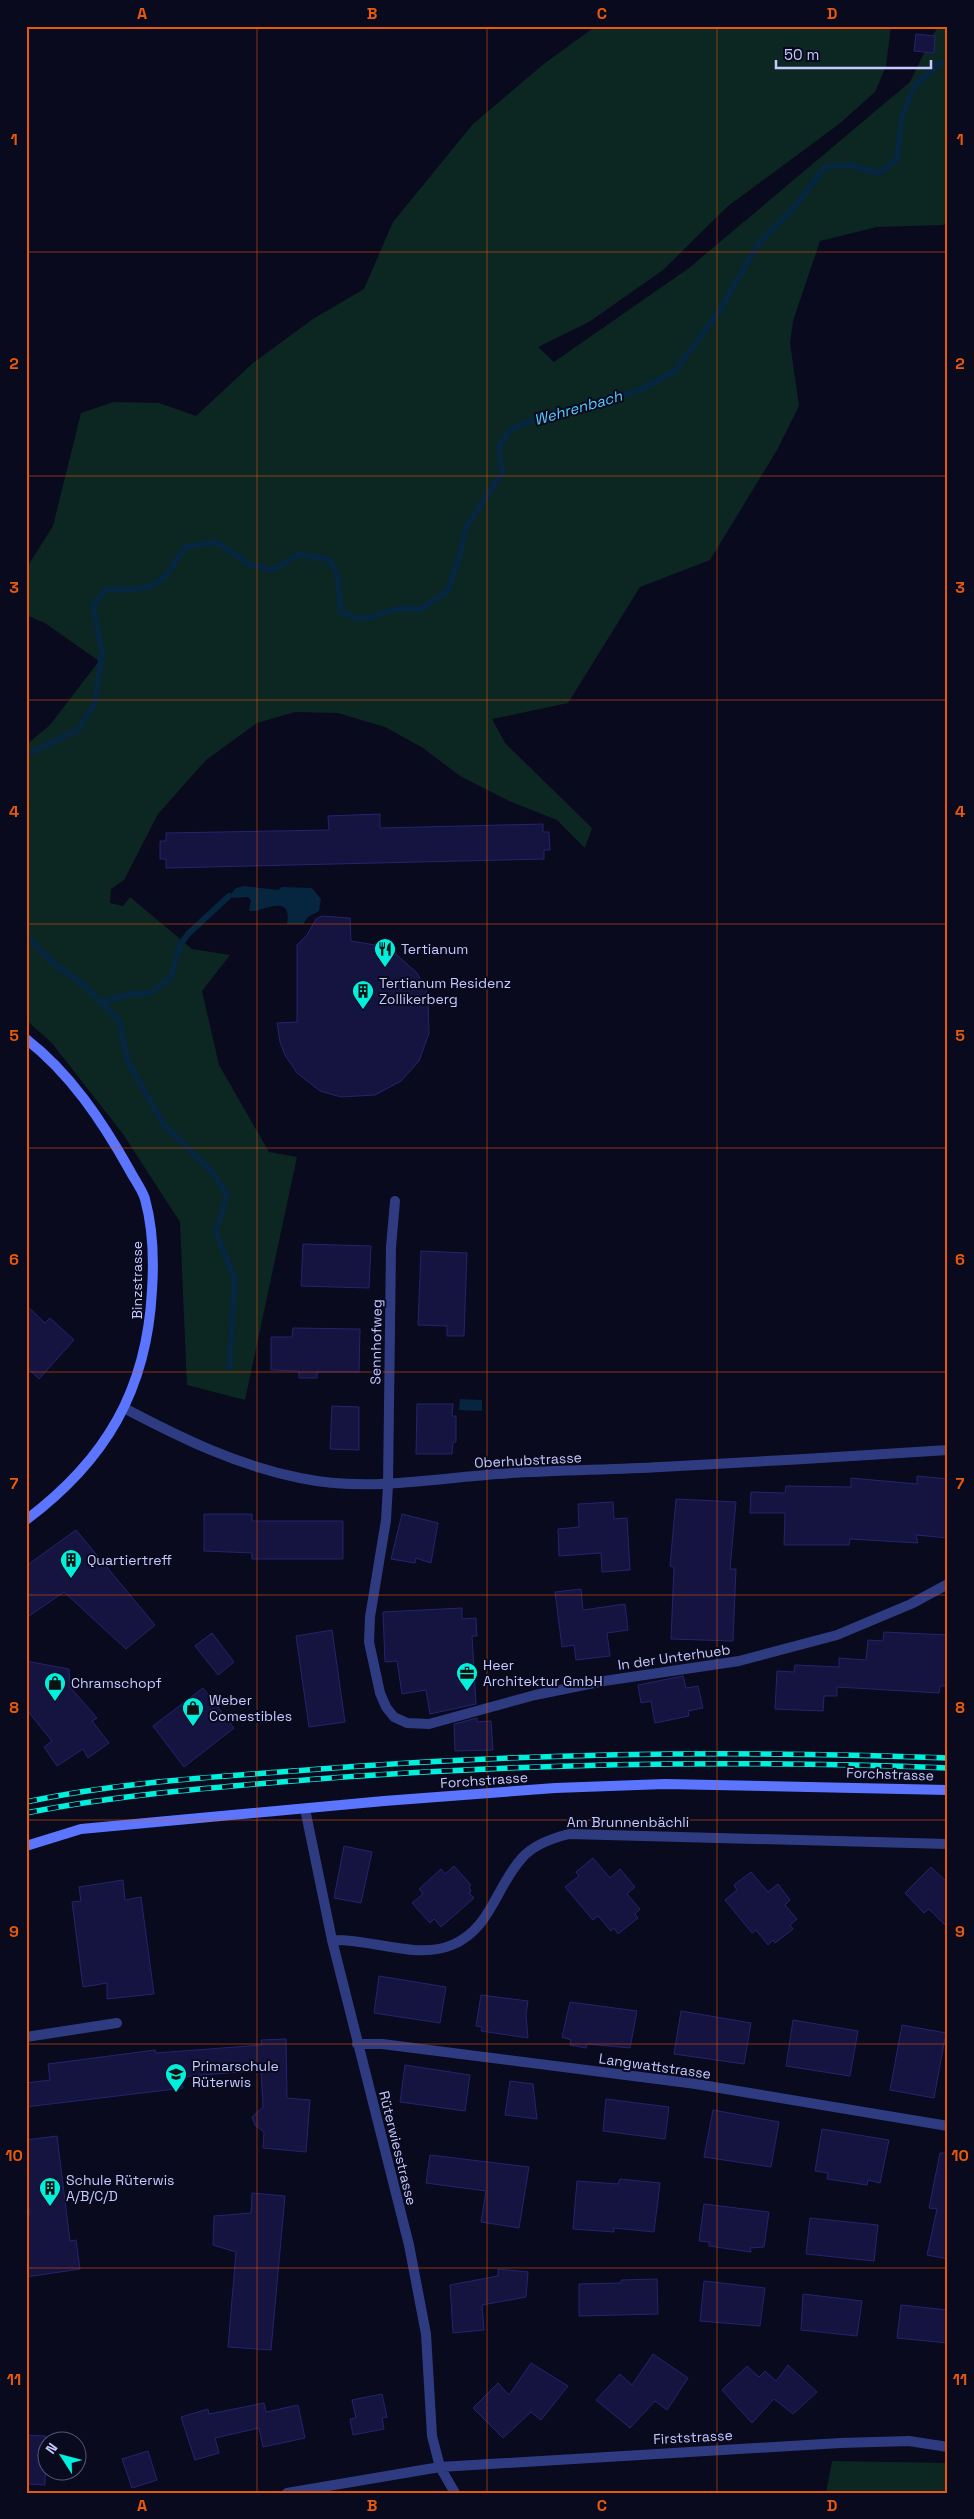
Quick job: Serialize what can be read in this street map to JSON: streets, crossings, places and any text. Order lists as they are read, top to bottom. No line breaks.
{"streets":{"main road":["Binzstrasse","Forchstrasse"],"street":["Sennhofweg","Oberhubstrasse","In der Unterhueb","Am Brunnenbächli","Langwattstrasse","Rüterwiesstrasse","Firststrasse"]},"crossings":[["Binzstrasse","Oberhubstrasse"],["Sennhofweg","Oberhubstrasse"],["Sennhofweg","In der Unterhueb"],["Oberhubstrasse","In der Unterhueb"],["Forchstrasse","Rüterwiesstrasse"],["Am Brunnenbächli","Rüterwiesstrasse"],["Langwattstrasse","Rüterwiesstrasse"],["Rüterwiesstrasse","Firststrasse"]],"water":["Wehrenbach"],"places":{"restaurant":["Tertianum"],"building":["Tertianum Residenz Zollikerberg","Quartiertreff","Schule Rüterwis A/B/C/D"],"office":["Heer Architektur GmbH"],"shop":["Chramschopf","Weber Comestibles"],"school or university":["Primarschule Rüterwis"]},"scale_bar":"50 m","north":"top left","grid":{"columns":["A","B","C","D"],"rows":["1","2","3","4","5","6","7","8","9","10","11"]}}
